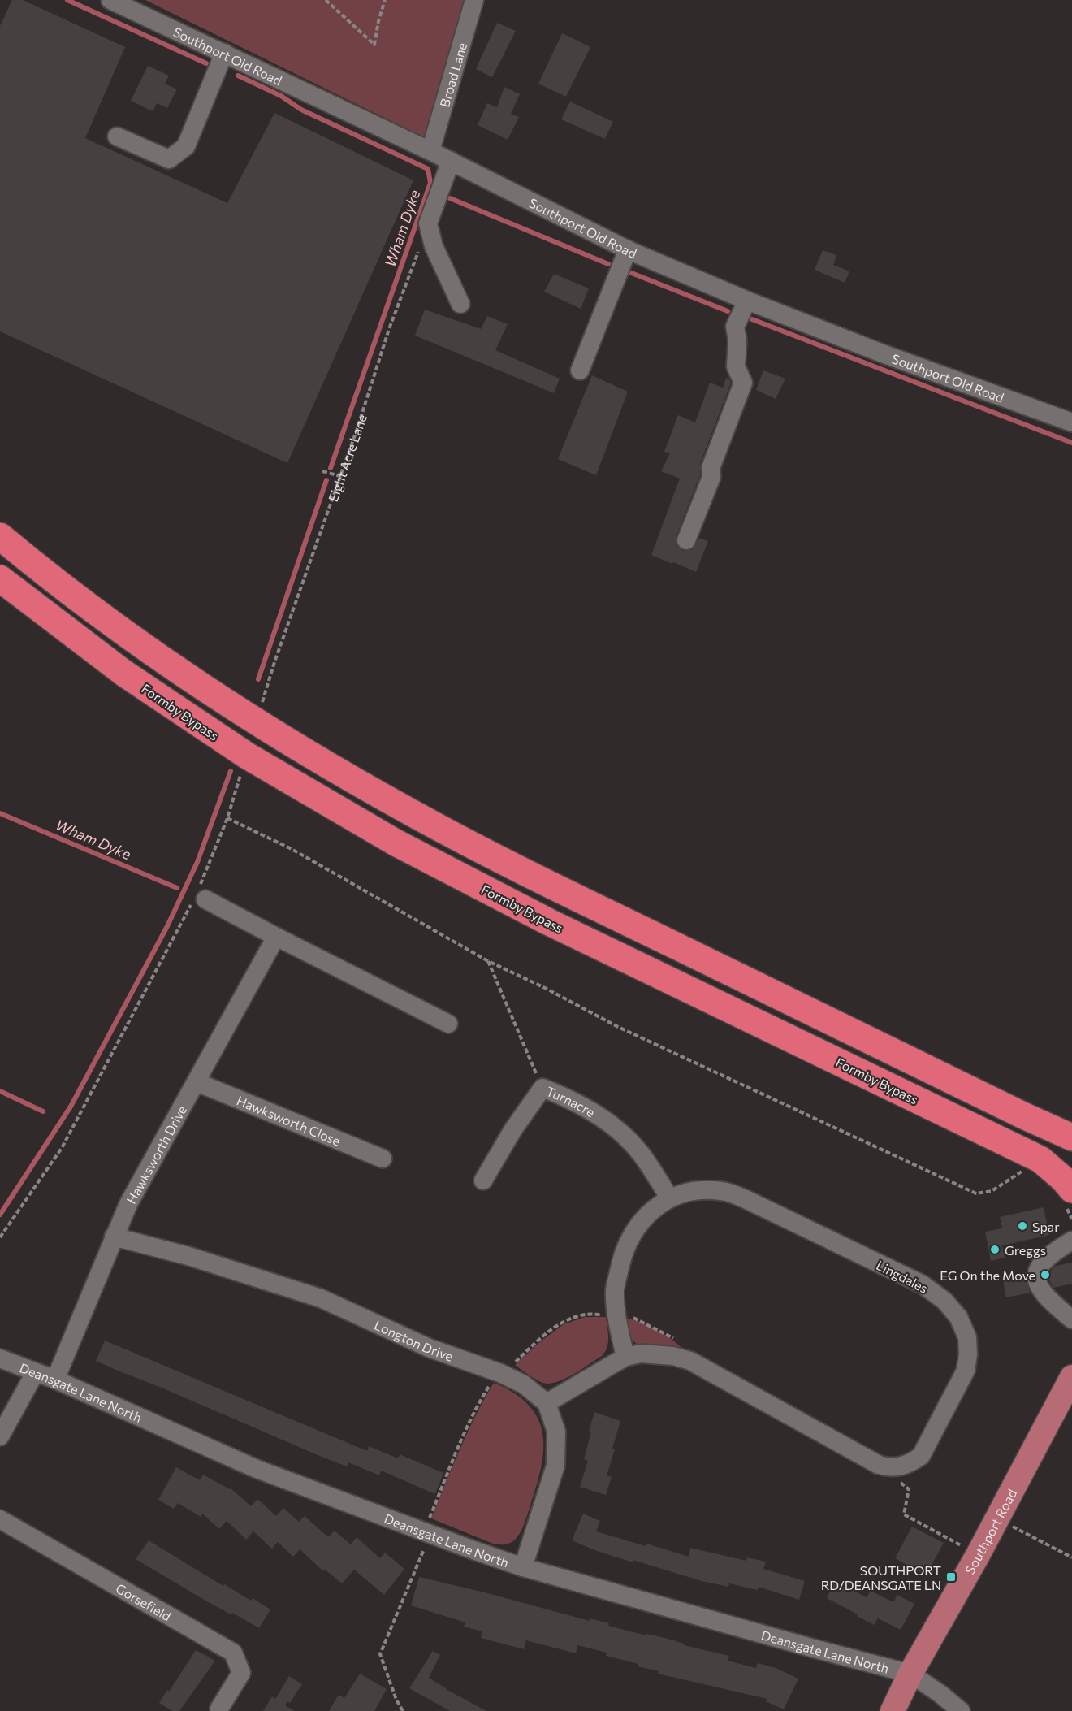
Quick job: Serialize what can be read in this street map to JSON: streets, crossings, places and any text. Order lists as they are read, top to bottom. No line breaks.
{"streets":{"highway":["Formby Bypass"],"main road":["Southport Road"],"street":["Southport Old Road","Broad Lane","Turnacre","Hawksworth Close","Hawksworth Drive","Lingdales","Longton Drive","Deansgate Lane North","Gorsefield"],"path":["Eight Acre Lane"]},"crossings":[["Southport Old Road","Broad Lane"],["Turnacre","Lingdales"],["Hawksworth Close","Hawksworth Drive"],["Hawksworth Drive","Longton Drive"],["Hawksworth Drive","Deansgate Lane North"],["Deansgate Lane North","Southport Road"]],"water":["Wham Dyke"],"places":{"other":["Spar","Greggs","EG On the Move"],"transit":["SOUTHPORT RD/DEANSGATE LN"]}}
